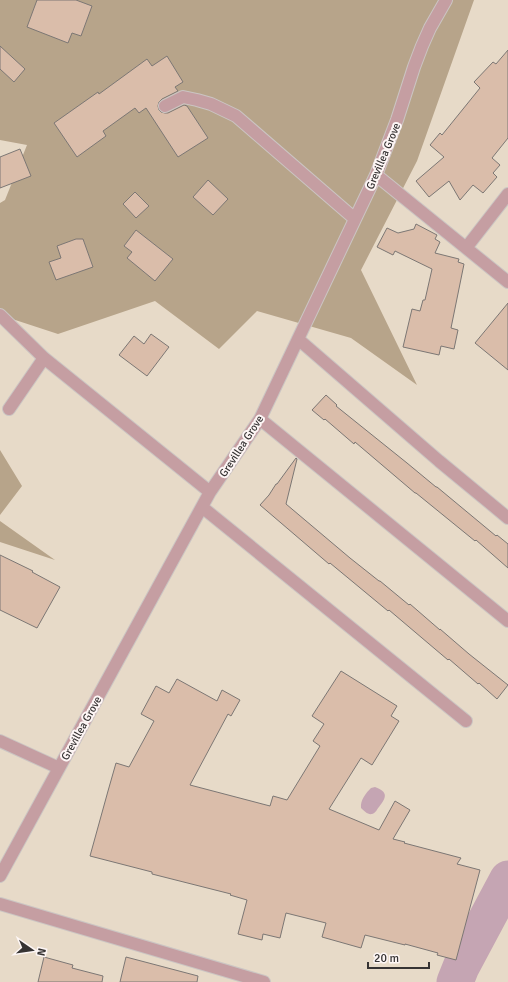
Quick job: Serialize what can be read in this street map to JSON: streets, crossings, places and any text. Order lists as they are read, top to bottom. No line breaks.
{"streets":{"street":["Grevillea Grove"]},"scale_bar":"20 m","north":"right"}
